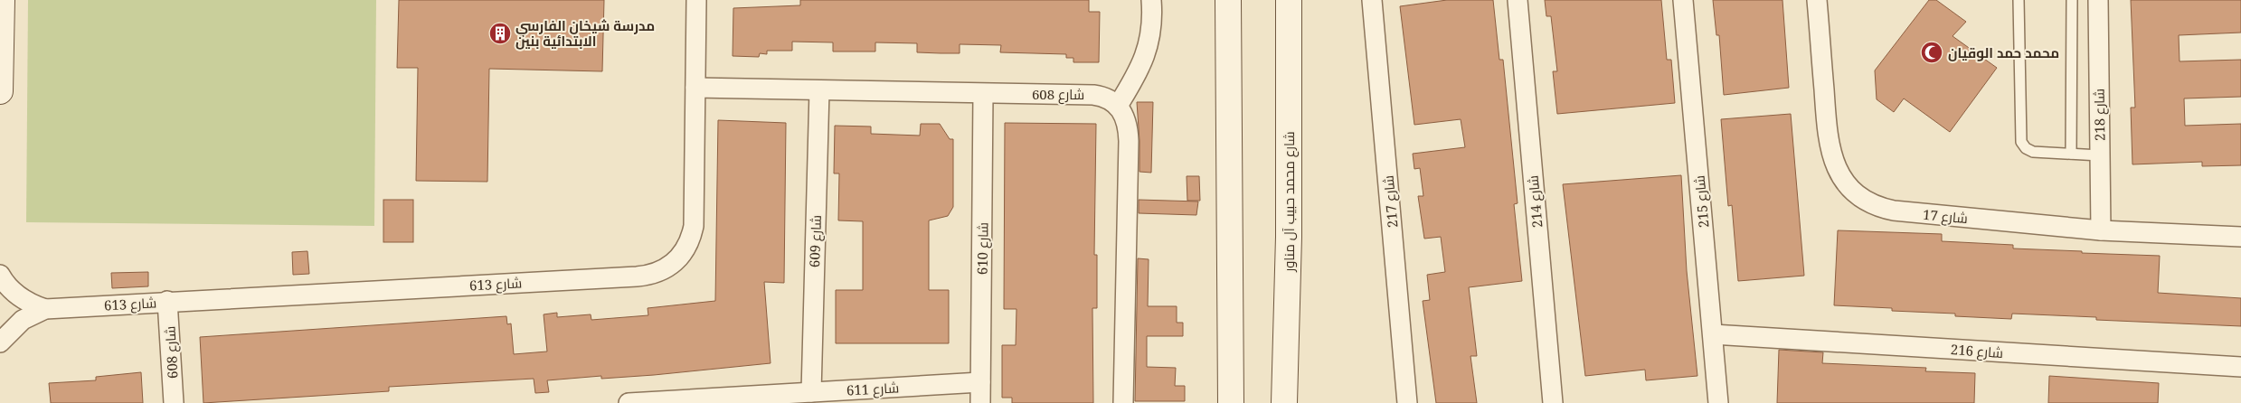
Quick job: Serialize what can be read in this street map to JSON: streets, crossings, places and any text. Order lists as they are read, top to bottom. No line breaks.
{"streets":{"main road":["شارع محمد حبيب آل مناور"],"street":["شارع 608","شارع 218","شارع 217","شارع 214","شارع 215","شارع 17","شارع 609","شارع 610","شارع 613","شارع 216","شارع 611"]},"crossings":[["شارع 608","شارع 609"],["شارع 608","شارع 610"],["شارع 608","شارع 613"],["شارع 218","شارع 17"],["شارع 215","شارع 216"],["شارع 609","شارع 611"],["شارع 610","شارع 611"]],"places":{"building":["مدرسة شيخان الفارسي الابتدائية بنين"],"mosque":["محمد حمد الوقيان"]}}
